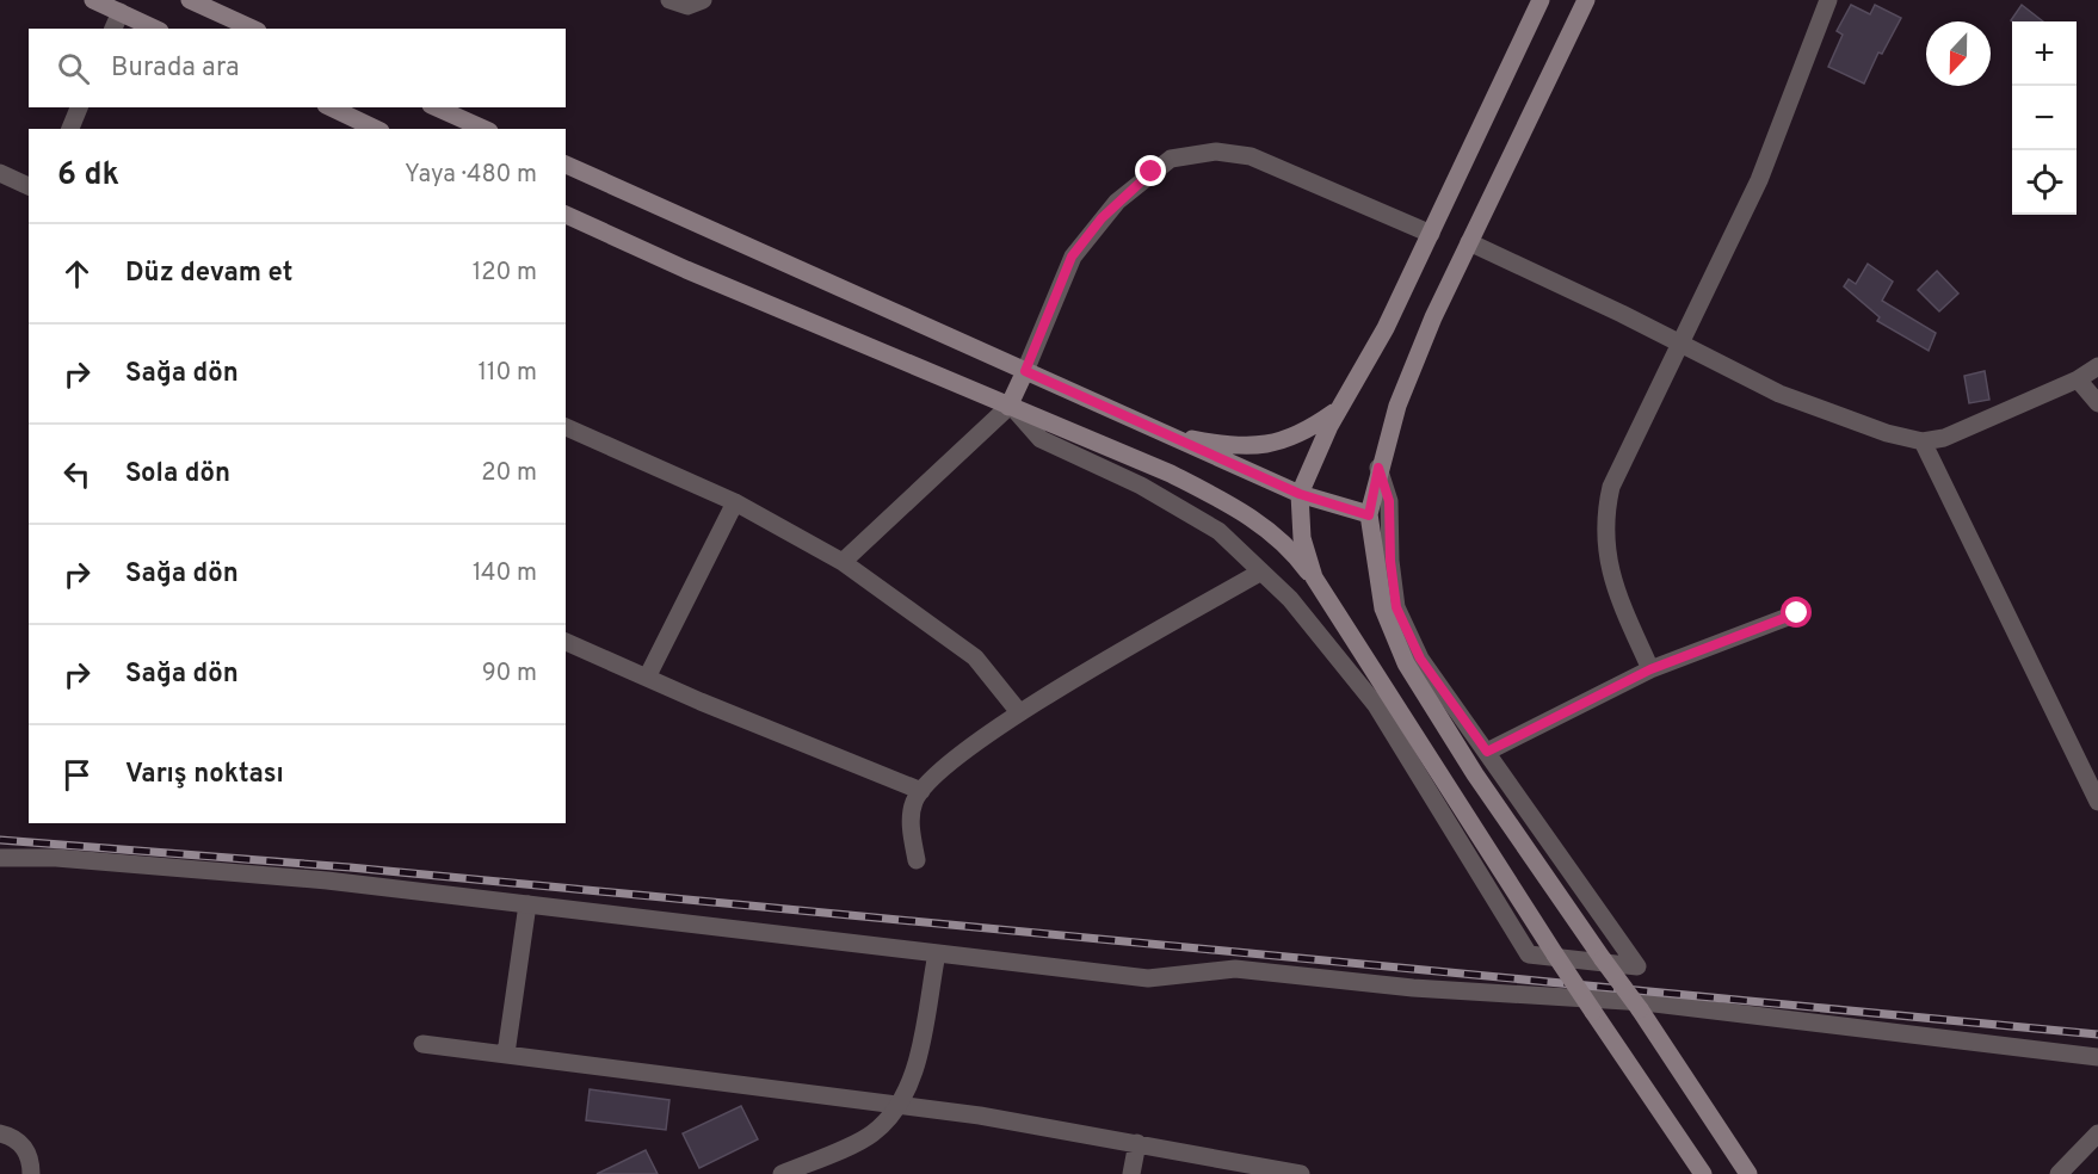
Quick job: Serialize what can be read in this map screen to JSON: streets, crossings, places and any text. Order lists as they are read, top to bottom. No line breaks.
{"north":"bottom","page":{"map_buttons":["+","−"],"search":"Burada ara","heading":["6 dk","Yaya · 480 m"],"list":[["Düz devam et","120 m"],["Sağa dön","110 m"],["Sola dön","20 m"],["Sağa dön","140 m"],["Sağa dön","90 m"],"Varış noktası"]}}
